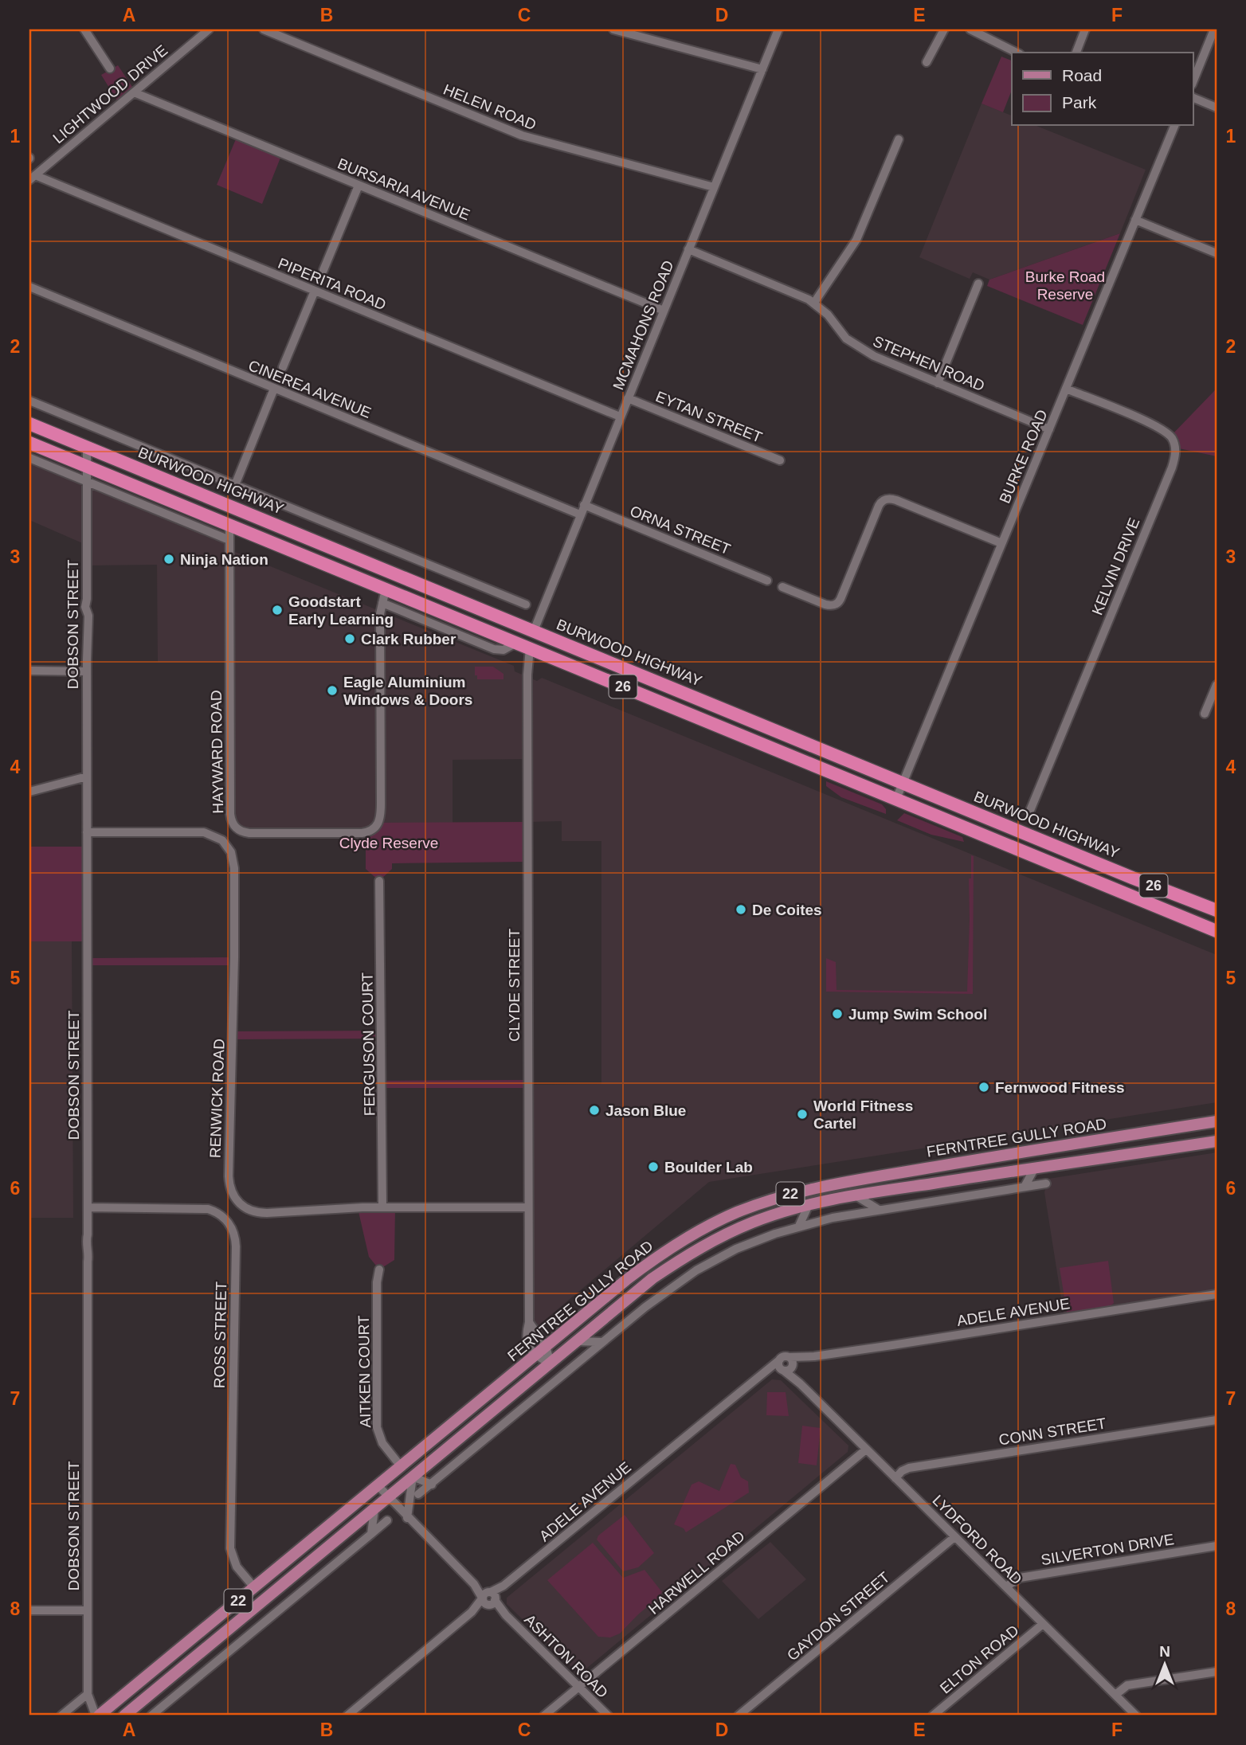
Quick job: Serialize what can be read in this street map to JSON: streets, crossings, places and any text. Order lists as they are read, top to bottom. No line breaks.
{"streets":{"highway":["BURWOOD HIGHWAY","26"],"main road":["FERNTREE GULLY ROAD","22"],"street":["LIGHTWOOD DRIVE","HELEN ROAD","BURSARIA AVENUE","PIPERITA ROAD","MCMAHONS ROAD","STEPHEN ROAD","CINEREA AVENUE","EYTAN STREET","BURKE ROAD","ORNA STREET","KELVIN DRIVE","DOBSON STREET","HAYWARD ROAD","CLYDE STREET","FERGUSON COURT","RENWICK ROAD","ADELE AVENUE","ROSS STREET","AITKEN COURT","CONN STREET","LYDFORD ROAD","SILVERTON DRIVE","HARWELL ROAD","GAYDON STREET","ASHTON ROAD","ELTON ROAD"]},"crossings":[["LIGHTWOOD DRIVE","BURSARIA AVENUE"],["LIGHTWOOD DRIVE","PIPERITA ROAD"],["HELEN ROAD","MCMAHONS ROAD"],["BURSARIA AVENUE","MCMAHONS ROAD"],["PIPERITA ROAD","MCMAHONS ROAD"],["MCMAHONS ROAD","STEPHEN ROAD"],["MCMAHONS ROAD","CINEREA AVENUE"],["MCMAHONS ROAD","EYTAN STREET"],["MCMAHONS ROAD","BURWOOD HIGHWAY"],["MCMAHONS ROAD","ORNA STREET"],["STEPHEN ROAD","BURKE ROAD"],["BURKE ROAD","BURWOOD HIGHWAY"],["BURKE ROAD","KELVIN DRIVE"],["BURKE ROAD","26"],["BURWOOD HIGHWAY","DOBSON STREET"],["DOBSON STREET","26"],["DOBSON STREET","RENWICK ROAD"],["DOBSON STREET","FERNTREE GULLY ROAD"],["DOBSON STREET","ROSS STREET"],["26","HAYWARD ROAD"],["26","CLYDE STREET"],["CLYDE STREET","RENWICK ROAD"],["CLYDE STREET","FERNTREE GULLY ROAD"],["FERGUSON COURT","RENWICK ROAD"],["FERNTREE GULLY ROAD","ROSS STREET"],["FERNTREE GULLY ROAD","AITKEN COURT"],["FERNTREE GULLY ROAD","ASHTON ROAD"],["ADELE AVENUE","LYDFORD ROAD"],["ADELE AVENUE","ASHTON ROAD"],["CONN STREET","LYDFORD ROAD"],["LYDFORD ROAD","SILVERTON DRIVE"],["LYDFORD ROAD","HARWELL ROAD"],["LYDFORD ROAD","GAYDON STREET"],["LYDFORD ROAD","ELTON ROAD"],["HARWELL ROAD","ASHTON ROAD"]],"parks":["Burke Road Reserve","Clyde Reserve"],"places":["Ninja Nation","Goodstart Early Learning","Clark Rubber","Eagle Aluminium Windows & Doors","De Coites","Jump Swim School","Fernwood Fitness","Jason Blue","World Fitness Cartel","Boulder Lab"],"legend":["Road","Park"],"north":"top","grid":{"columns":["A","B","C","D","E","F"],"rows":["1","2","3","4","5","6","7","8"]}}
